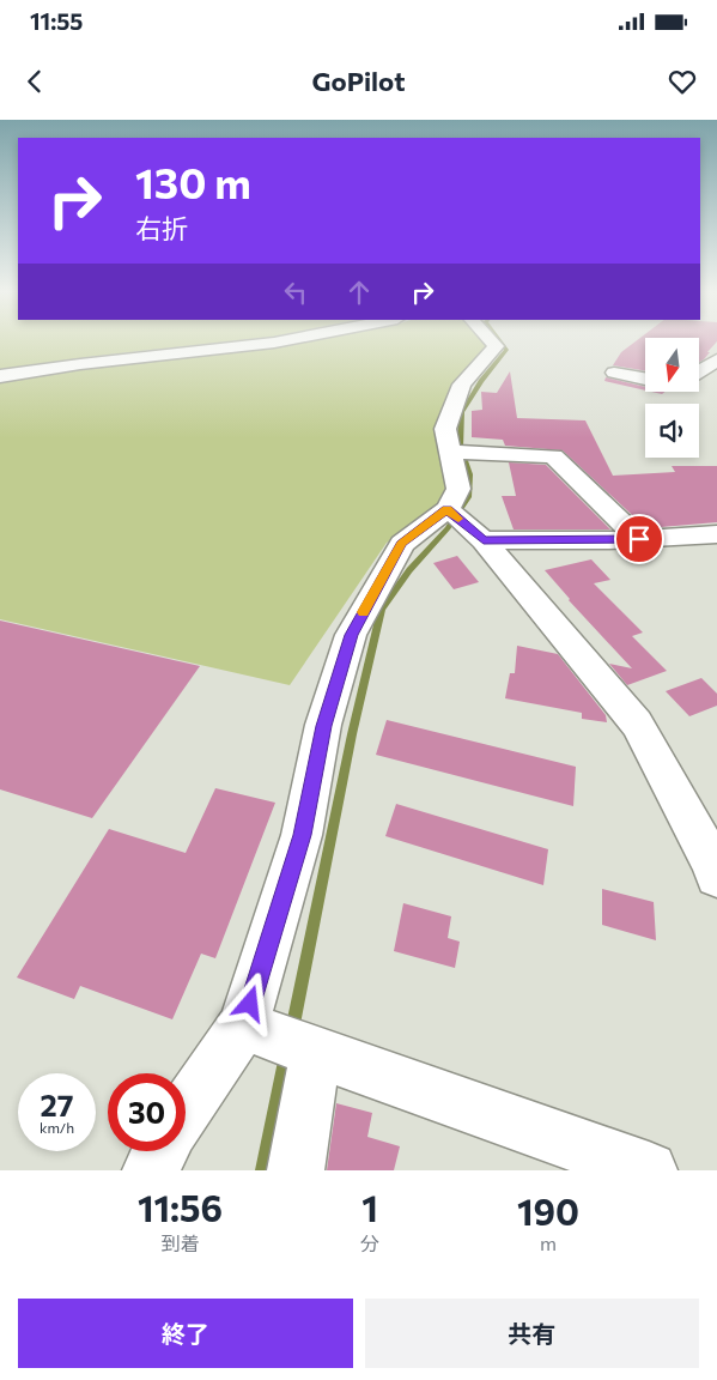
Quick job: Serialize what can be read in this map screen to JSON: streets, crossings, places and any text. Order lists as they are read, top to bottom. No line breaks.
{"north":"bottom","page":{"status":"11:55","header":"GoPilot","turn":["130 m","右折"],"speed":"27 km/h","limit":"30","eta":["11:56","到着","1","分","190","m"],"buttons":["終了","共有"]}}
